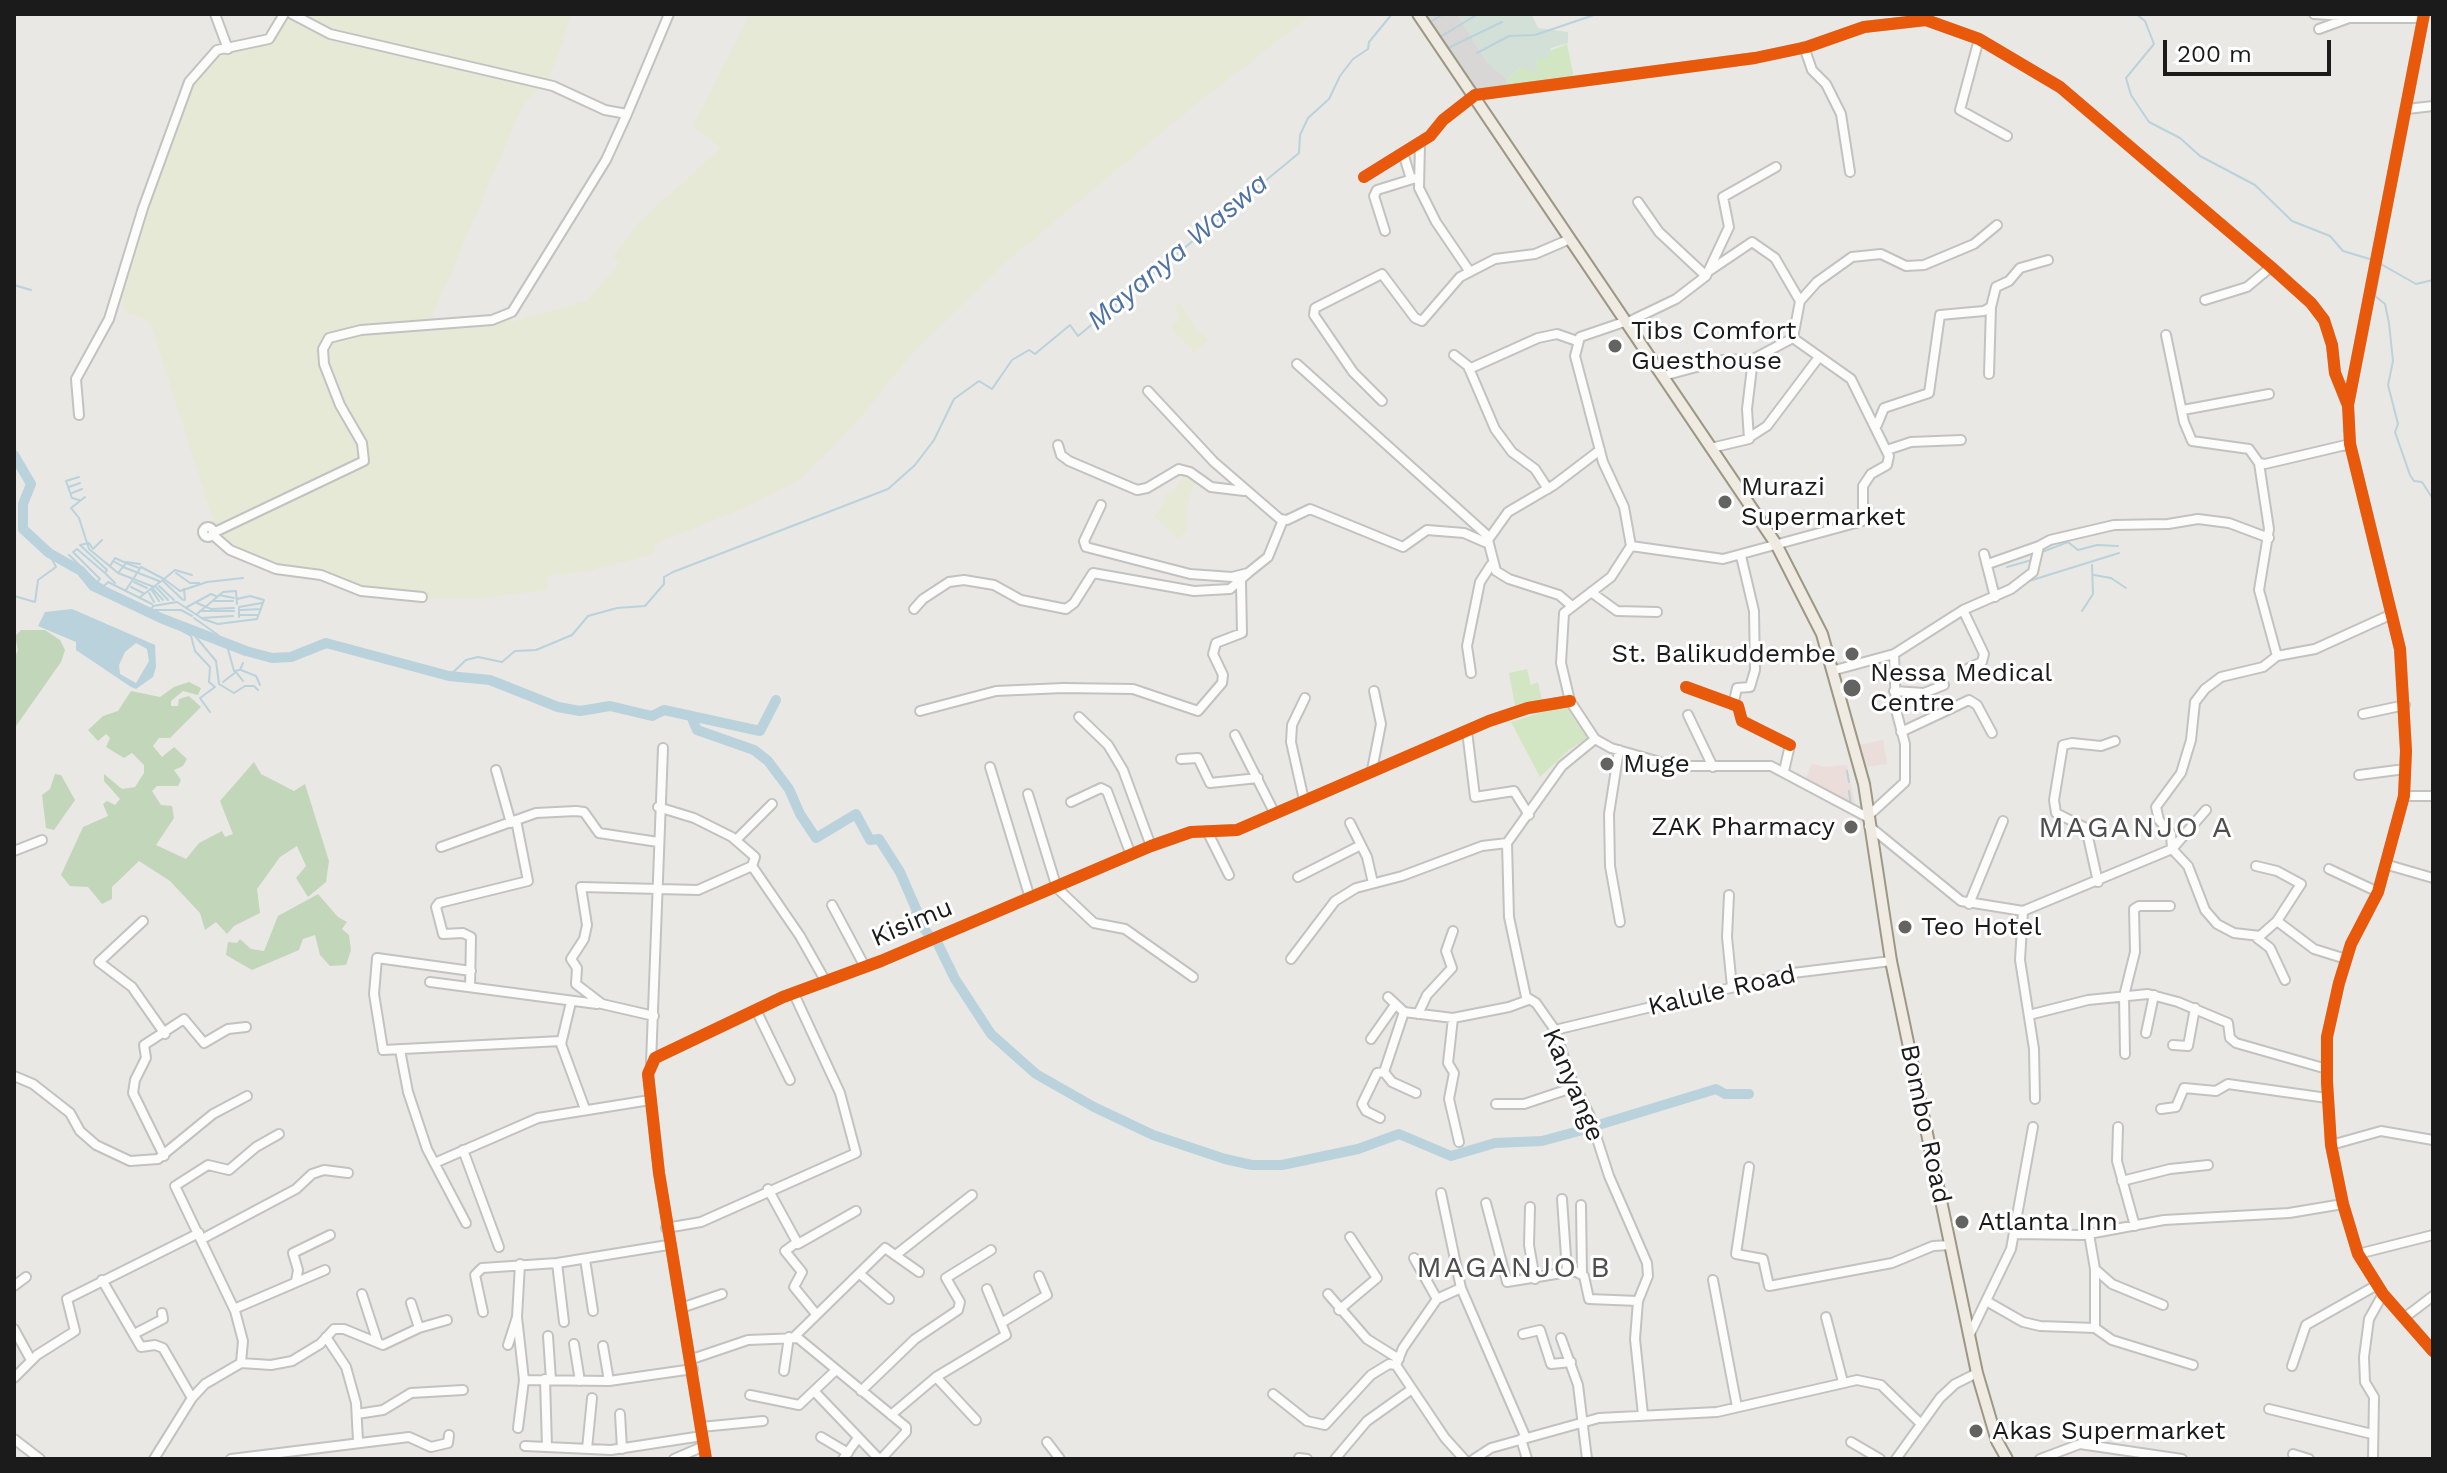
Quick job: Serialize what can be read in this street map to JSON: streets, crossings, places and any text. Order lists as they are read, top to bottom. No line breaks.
{"streets":{"main road":["Bombo Road"],"street":["Kisimu","Kalule Road","Kanyange"]},"crossings":[["Kalule Road","Kanyange"],["Kalule Road","Bombo Road"]],"districts":["MAGANJO A","MAGANJO B"],"water":["Mayanya Waswa"],"places":["Tibs Comfort Guesthouse","Murazi Supermarket","St. Balikuddembe","Nessa Medical Centre","Muge","ZAK Pharmacy","Teo Hotel","Atlanta Inn","Akas Supermarket"],"scale_bar":"200 m"}
